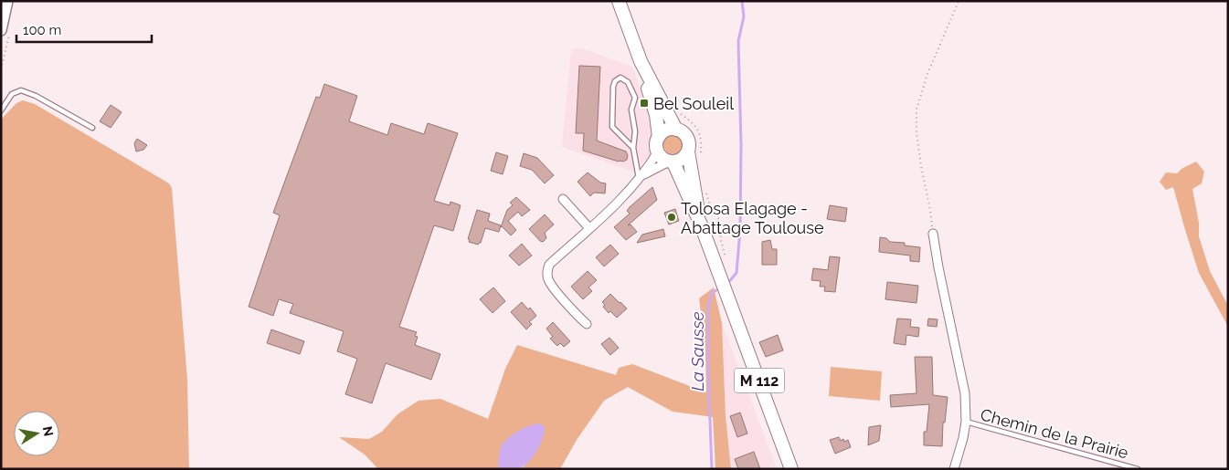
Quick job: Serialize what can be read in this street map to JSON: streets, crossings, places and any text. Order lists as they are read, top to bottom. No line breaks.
{"streets":{"main road":["M 112"],"lane":["Chemin de la Prairie"]},"water":["La Sausse"],"places":{"transit":["Bel Souleil"],"other":["Tolosa Elagage - Abattage Toulouse"]},"scale_bar":"100 m","north":"right"}
